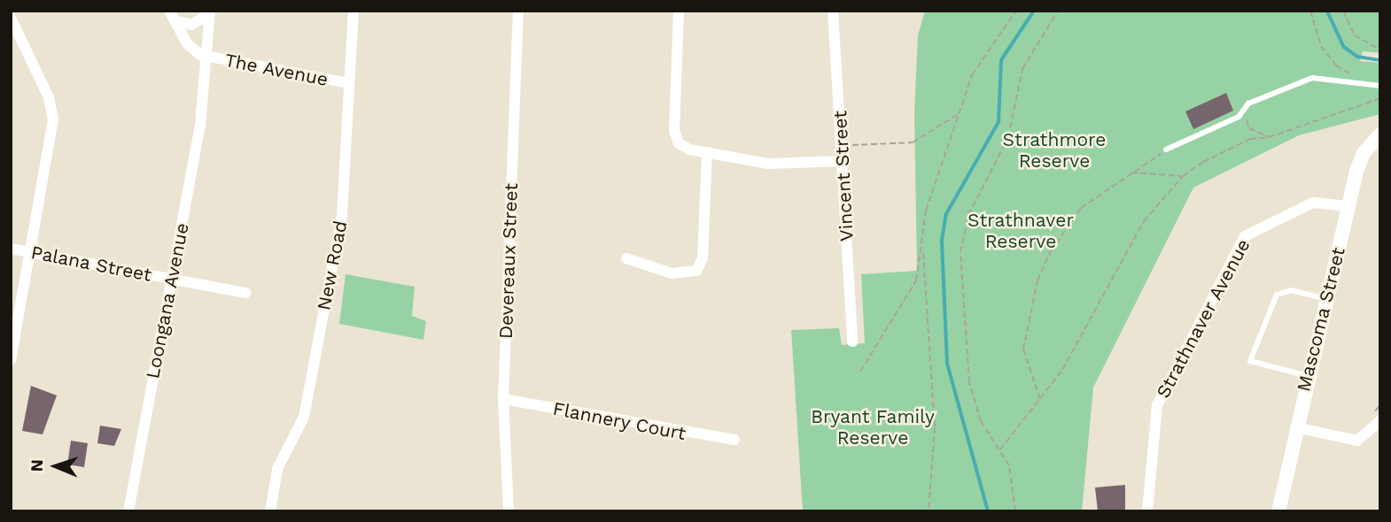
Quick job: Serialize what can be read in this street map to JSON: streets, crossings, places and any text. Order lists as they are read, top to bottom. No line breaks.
{"streets":{"main road":["Mascoma Street"],"street":["The Avenue","Vincent Street","Devereaux Street","Palana Street","New Road","Loongana Avenue","Strathnaver Avenue","Flannery Court"]},"crossings":[["The Avenue","New Road"],["The Avenue","Loongana Avenue"],["Devereaux Street","Flannery Court"],["Palana Street","Loongana Avenue"],["Strathnaver Avenue","Mascoma Street"]],"parks":["Strathmore Reserve","Strathnaver Reserve","Bryant Family Reserve"],"north":"left"}
